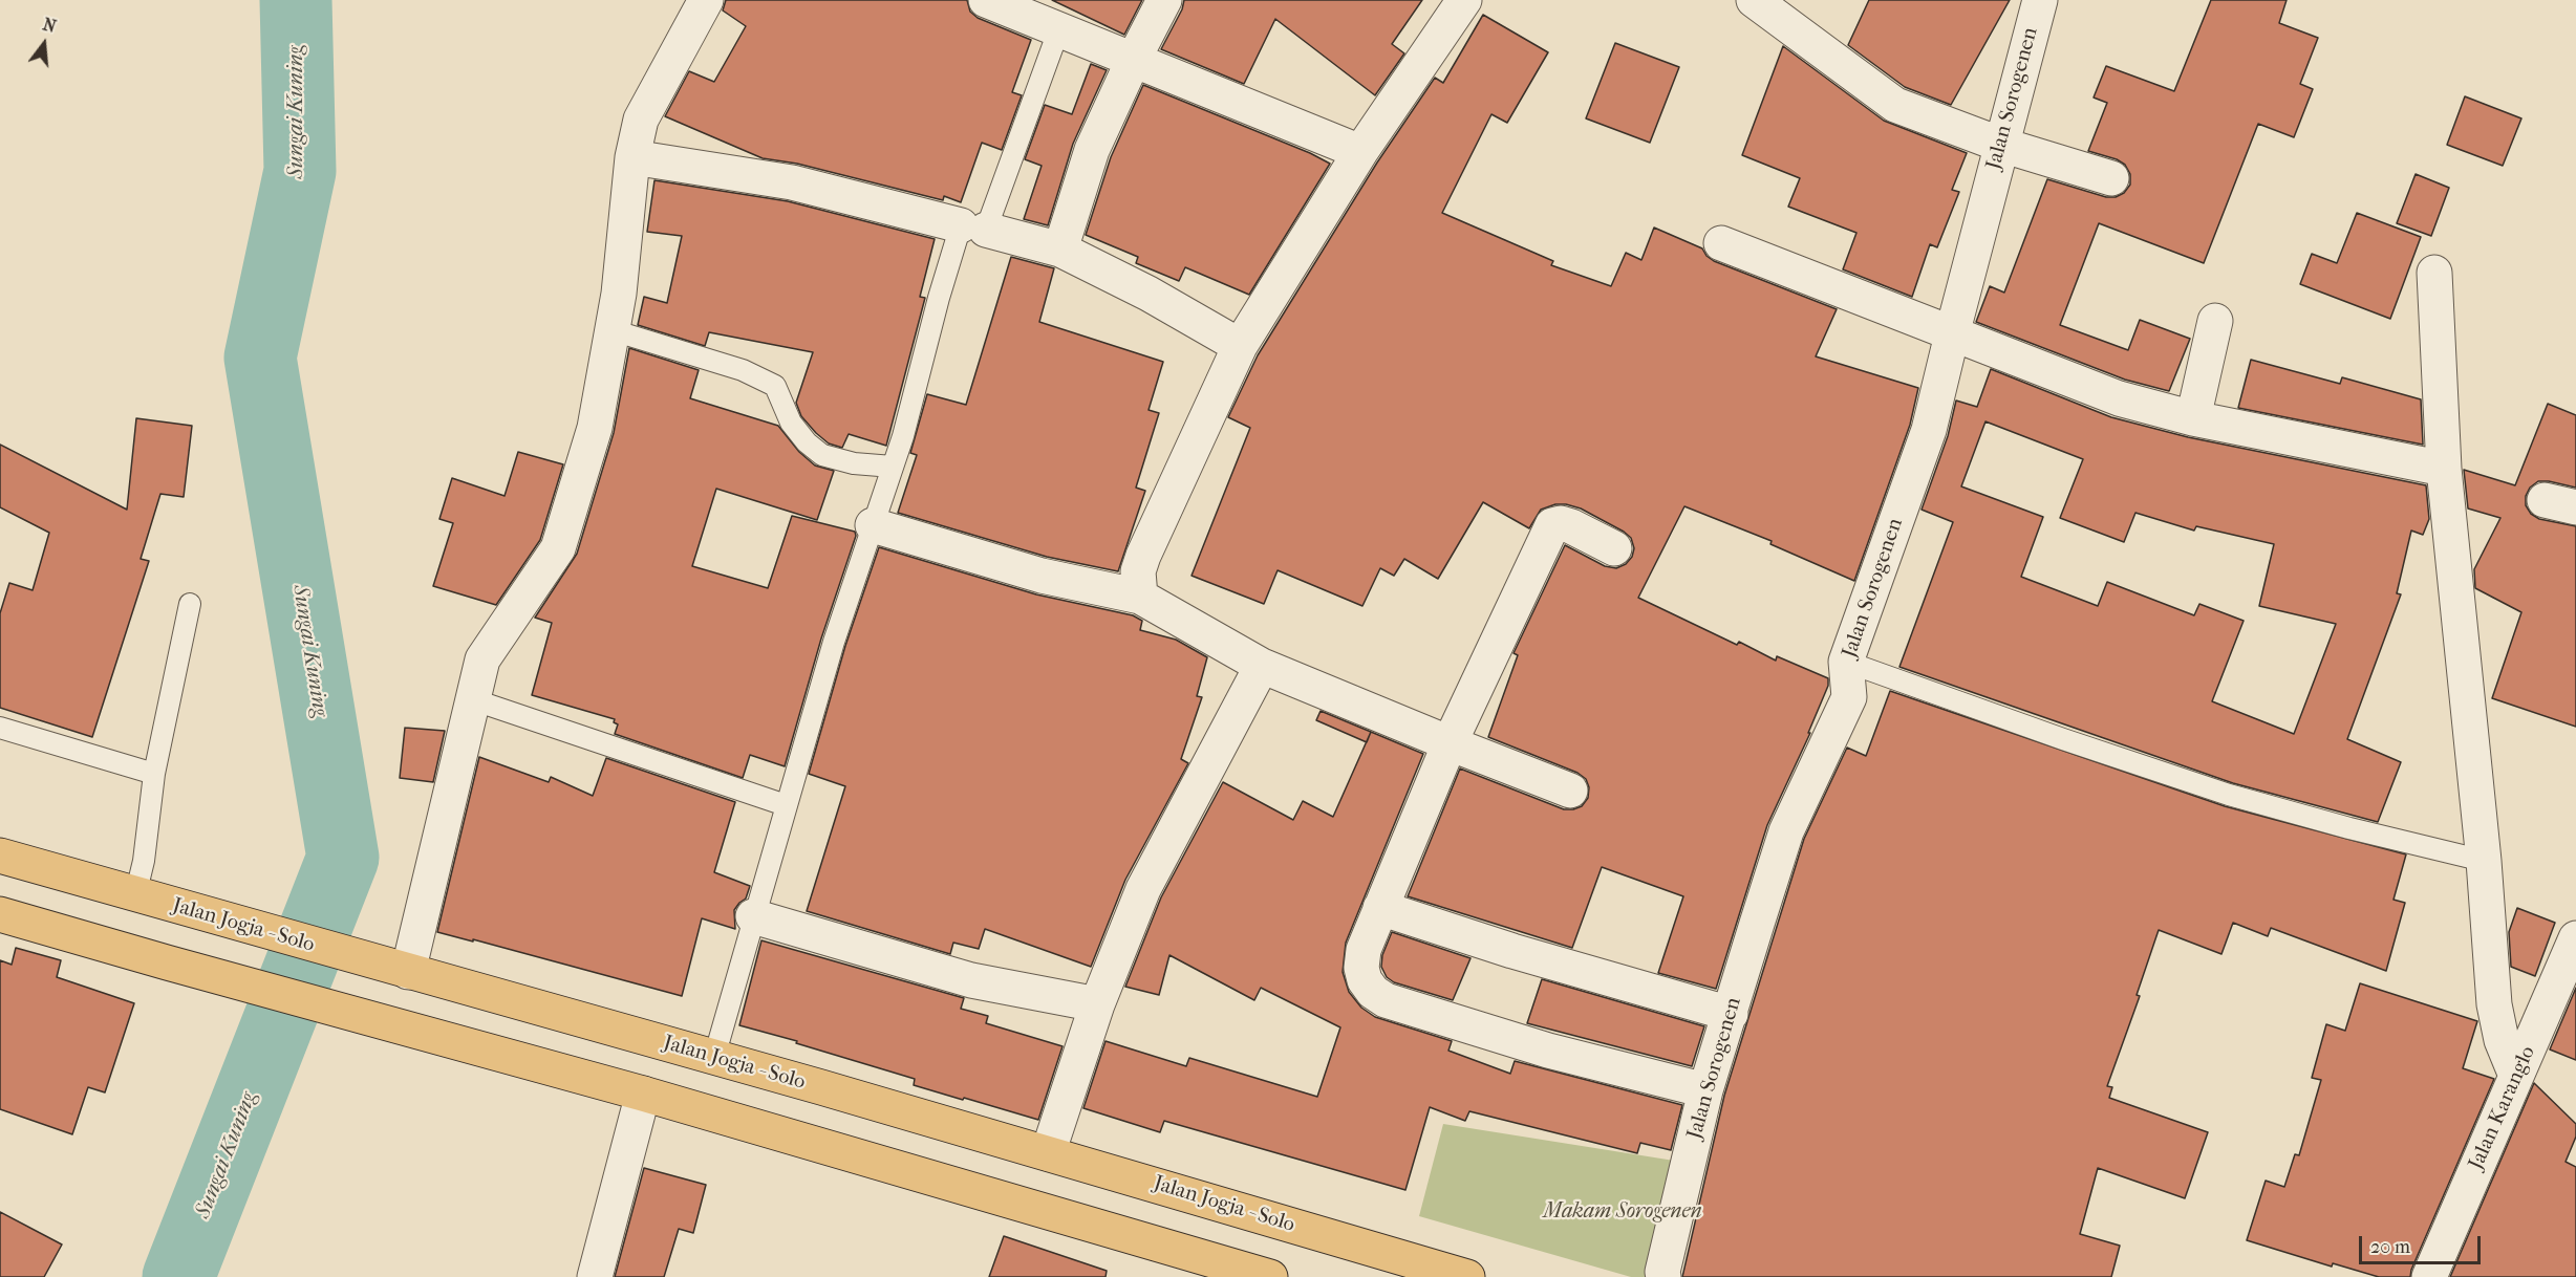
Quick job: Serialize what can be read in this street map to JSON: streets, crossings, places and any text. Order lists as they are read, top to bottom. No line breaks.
{"streets":{"highway":["Jalan Jogja - Solo"],"street":["Jalan Sorogenen","Jalan Karanglo"]},"water":["Sungai Kuning"],"parks":["Makam Sorogenen"],"scale_bar":"20 m","north":"top"}
